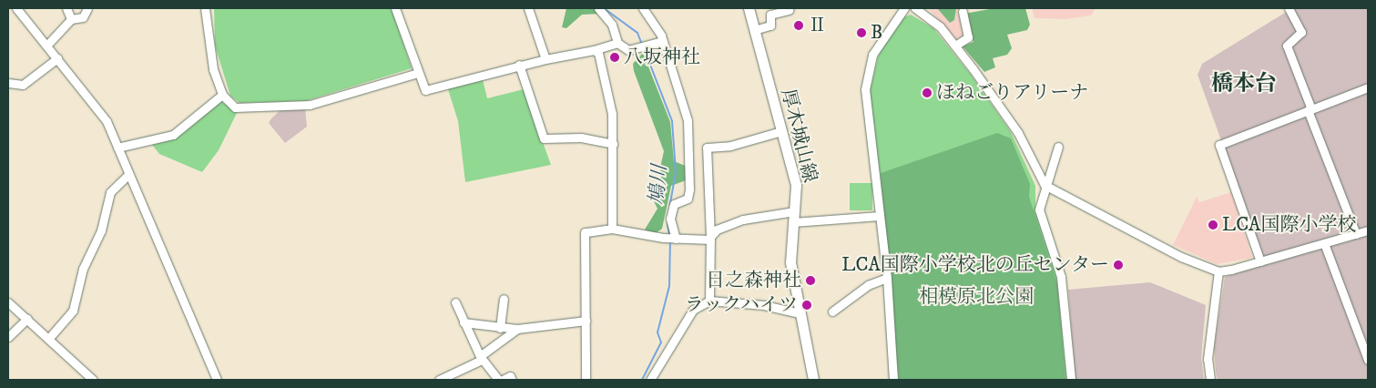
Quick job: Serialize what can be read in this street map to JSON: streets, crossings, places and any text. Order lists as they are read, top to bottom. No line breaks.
{"streets":{"main road":["厚木城山線"]},"districts":["橋本台"],"water":["鳩川"],"parks":["相模原北公園"],"places":["Ⅱ","B","八坂神社","ほねごりアリーナ","LCA国際小学校","LCA国際小学校北の丘センター","日之森神社","ラックハイツ"]}
